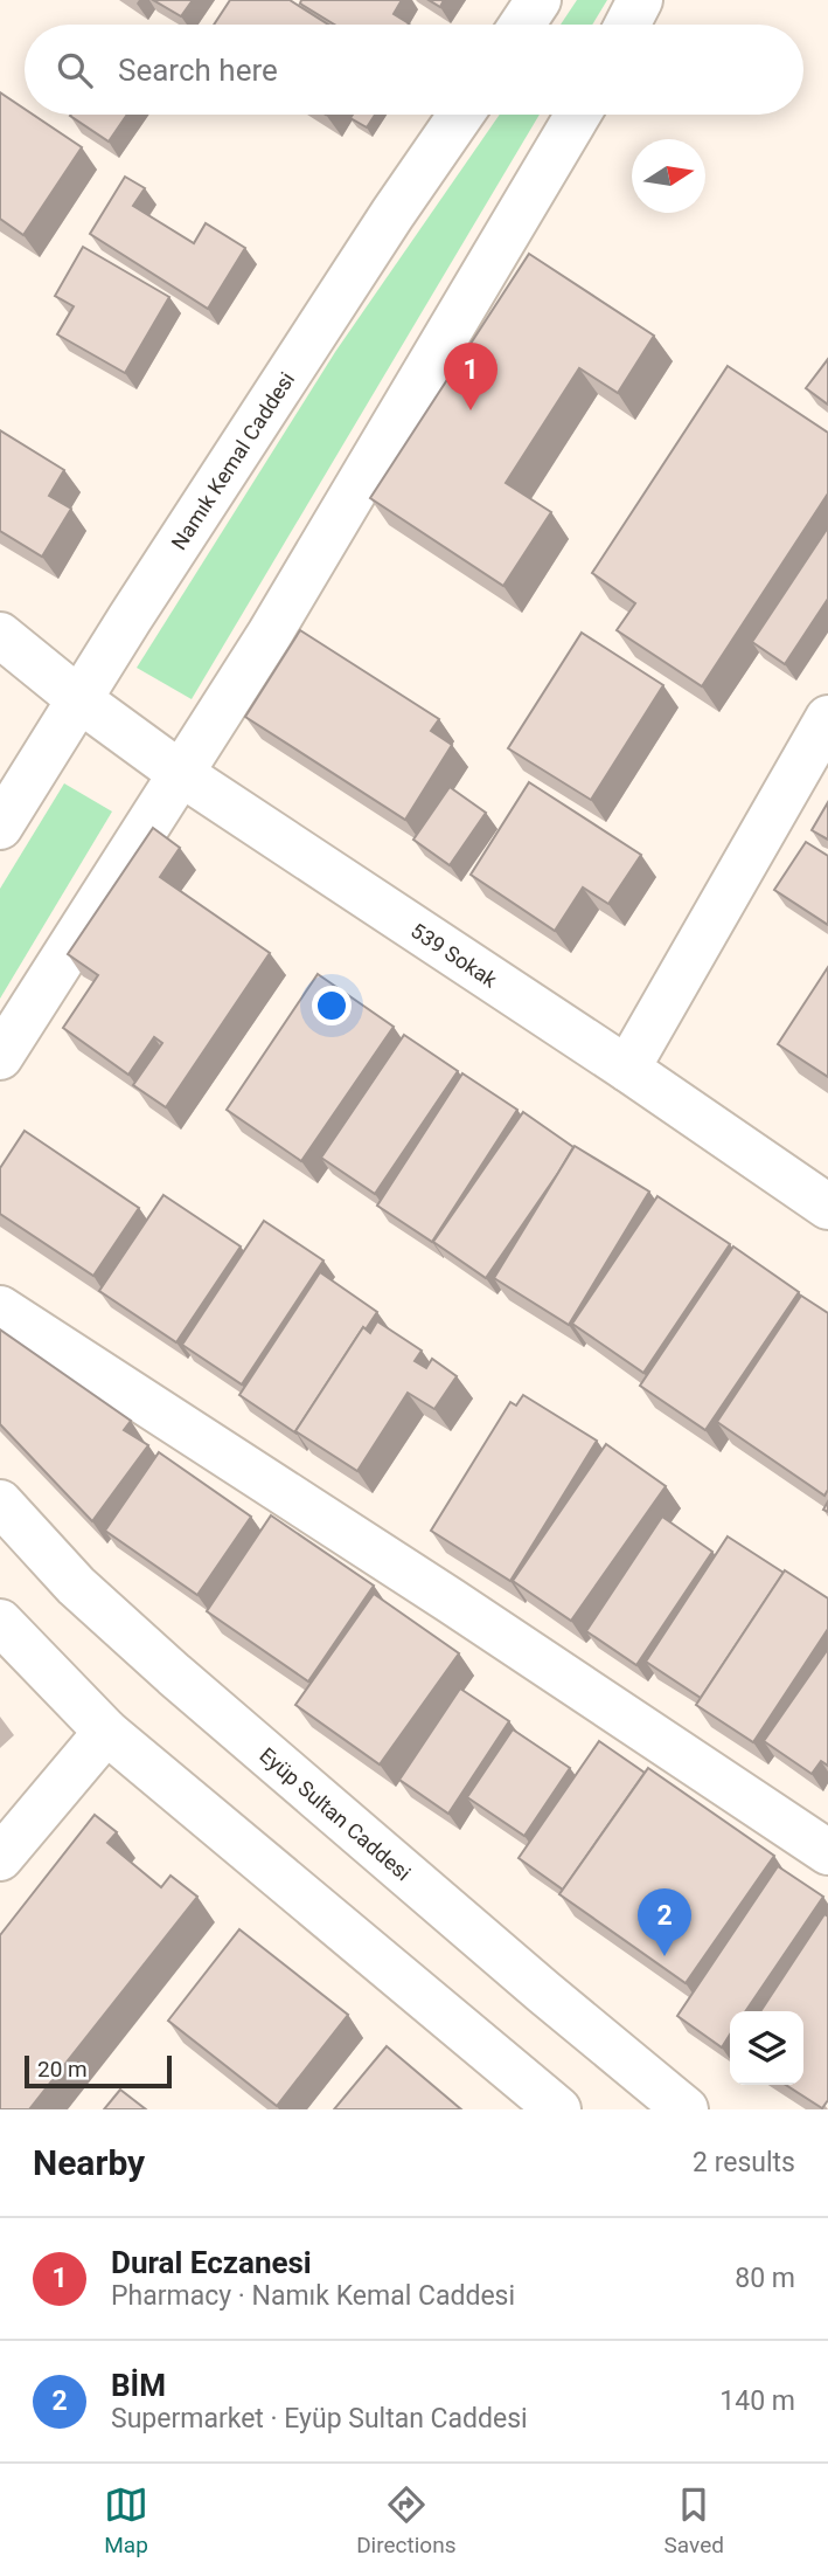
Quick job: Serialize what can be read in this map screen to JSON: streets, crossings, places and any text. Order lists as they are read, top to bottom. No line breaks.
{"streets":{"street":["Namık Kemal Caddesi","539 Sokak","Eyüp Sultan Caddesi"]},"crossings":[["Namık Kemal Caddesi","539 Sokak"]],"scale_bar":"20 m","north":"right","page":{"search":"Search here","pins":["1","2"],"scale":"20 m","heading":["Nearby","2 results"],"list":[{"mark":"1","name":"Dural Eczanesi","note":"Pharmacy · Namık Kemal Caddesi","value":"80 m"},{"mark":"2","name":"BİM","note":"Supermarket · Eyüp Sultan Caddesi","value":"140 m"}],"nav":["Map","Directions","Saved"]}}
